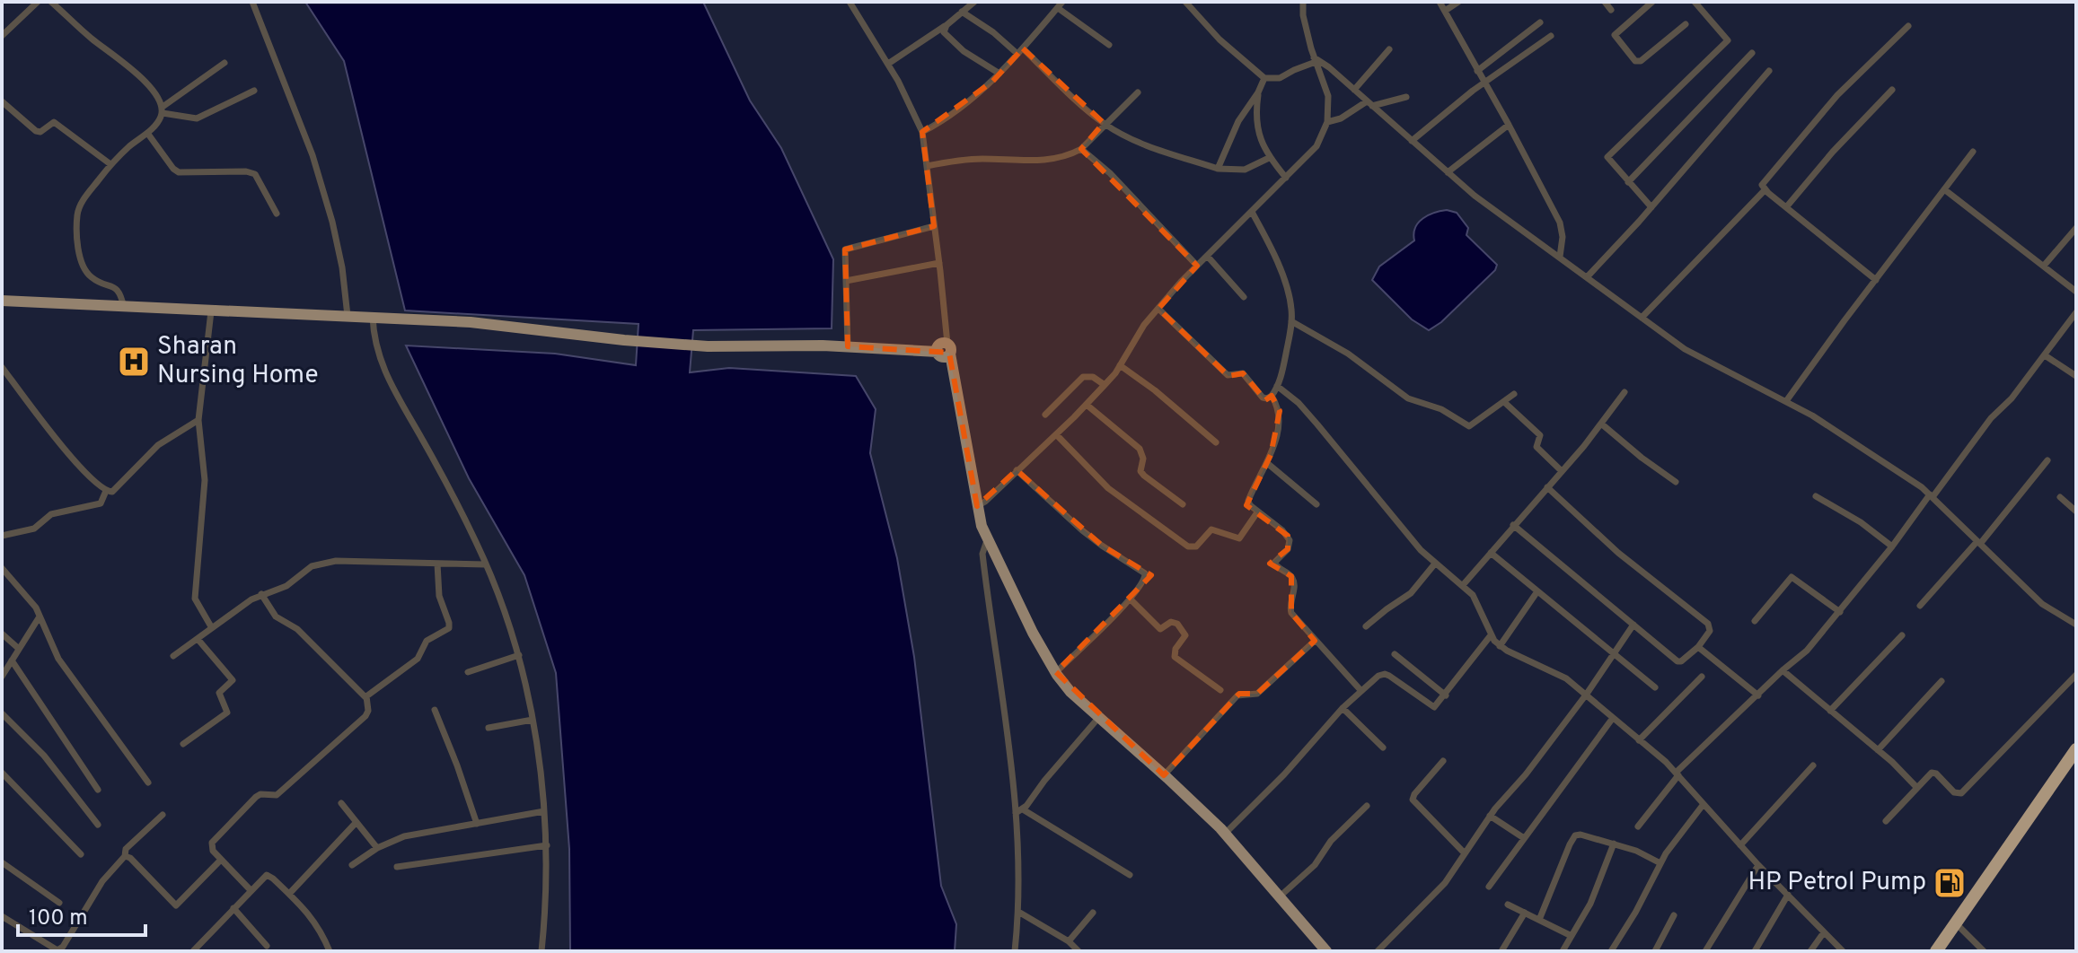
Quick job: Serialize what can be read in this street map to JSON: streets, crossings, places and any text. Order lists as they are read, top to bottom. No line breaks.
{"places":{"hospital":["Sharan Nursing Home"],"fuel station":["HP Petrol Pump"]},"scale_bar":"100 m"}
